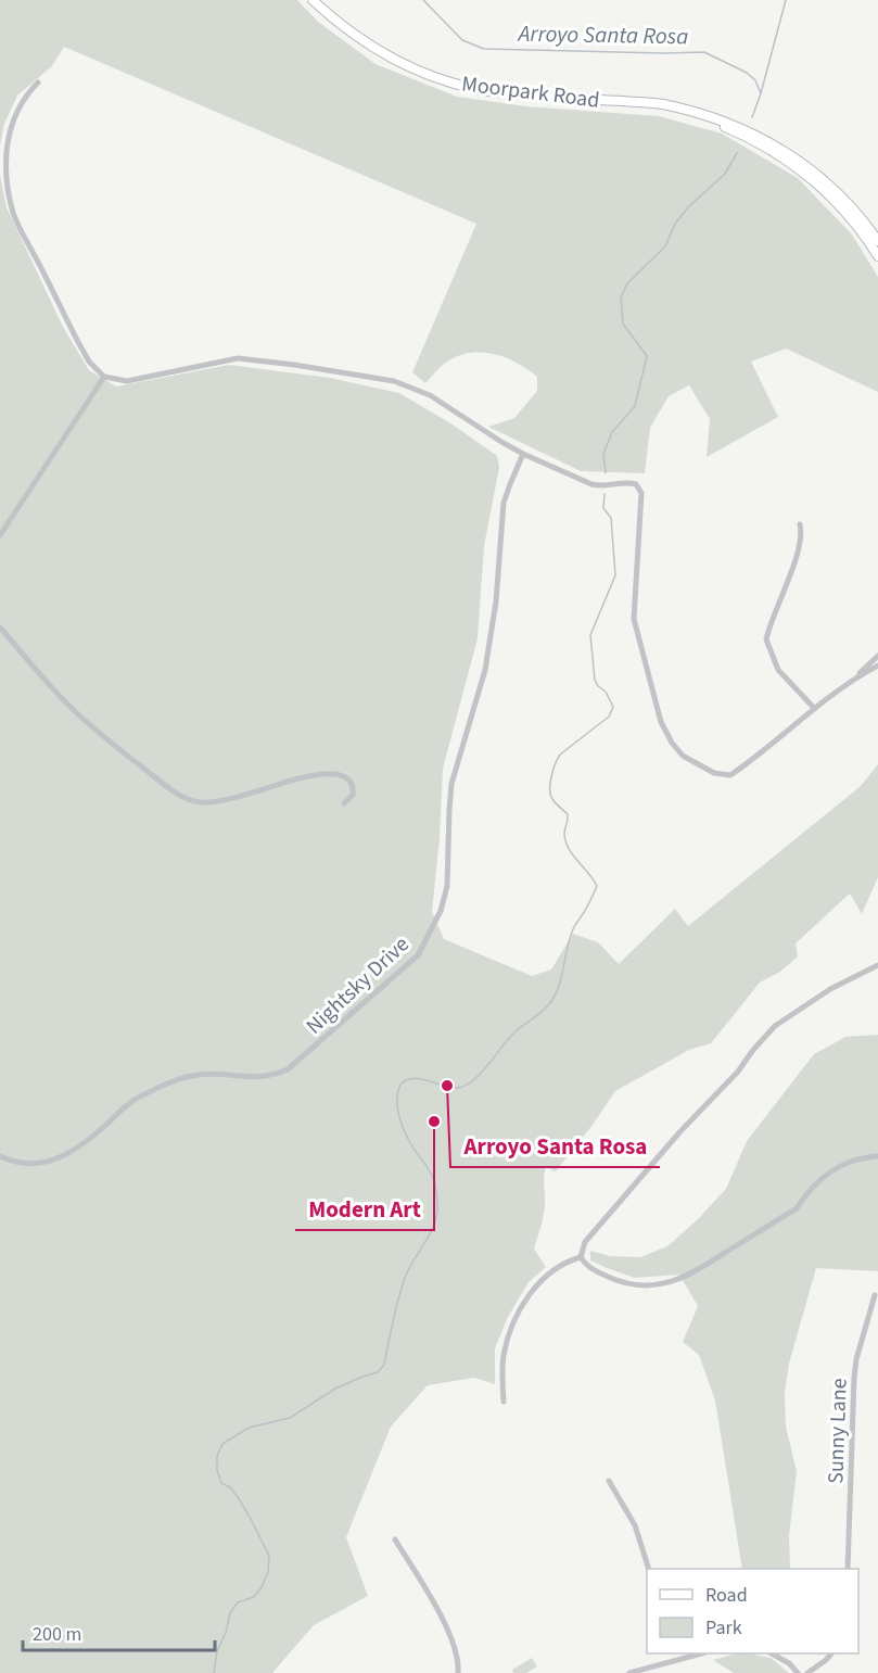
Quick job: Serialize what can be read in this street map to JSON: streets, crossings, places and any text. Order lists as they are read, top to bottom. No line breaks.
{"streets":{"main road":["Moorpark Road"],"street":["Nightsky Drive","Sunny Lane"]},"water":["Arroyo Santa Rosa"],"places":["Arroyo Santa Rosa","Modern Art"],"legend":["Road","Park"],"scale_bar":"200 m"}
